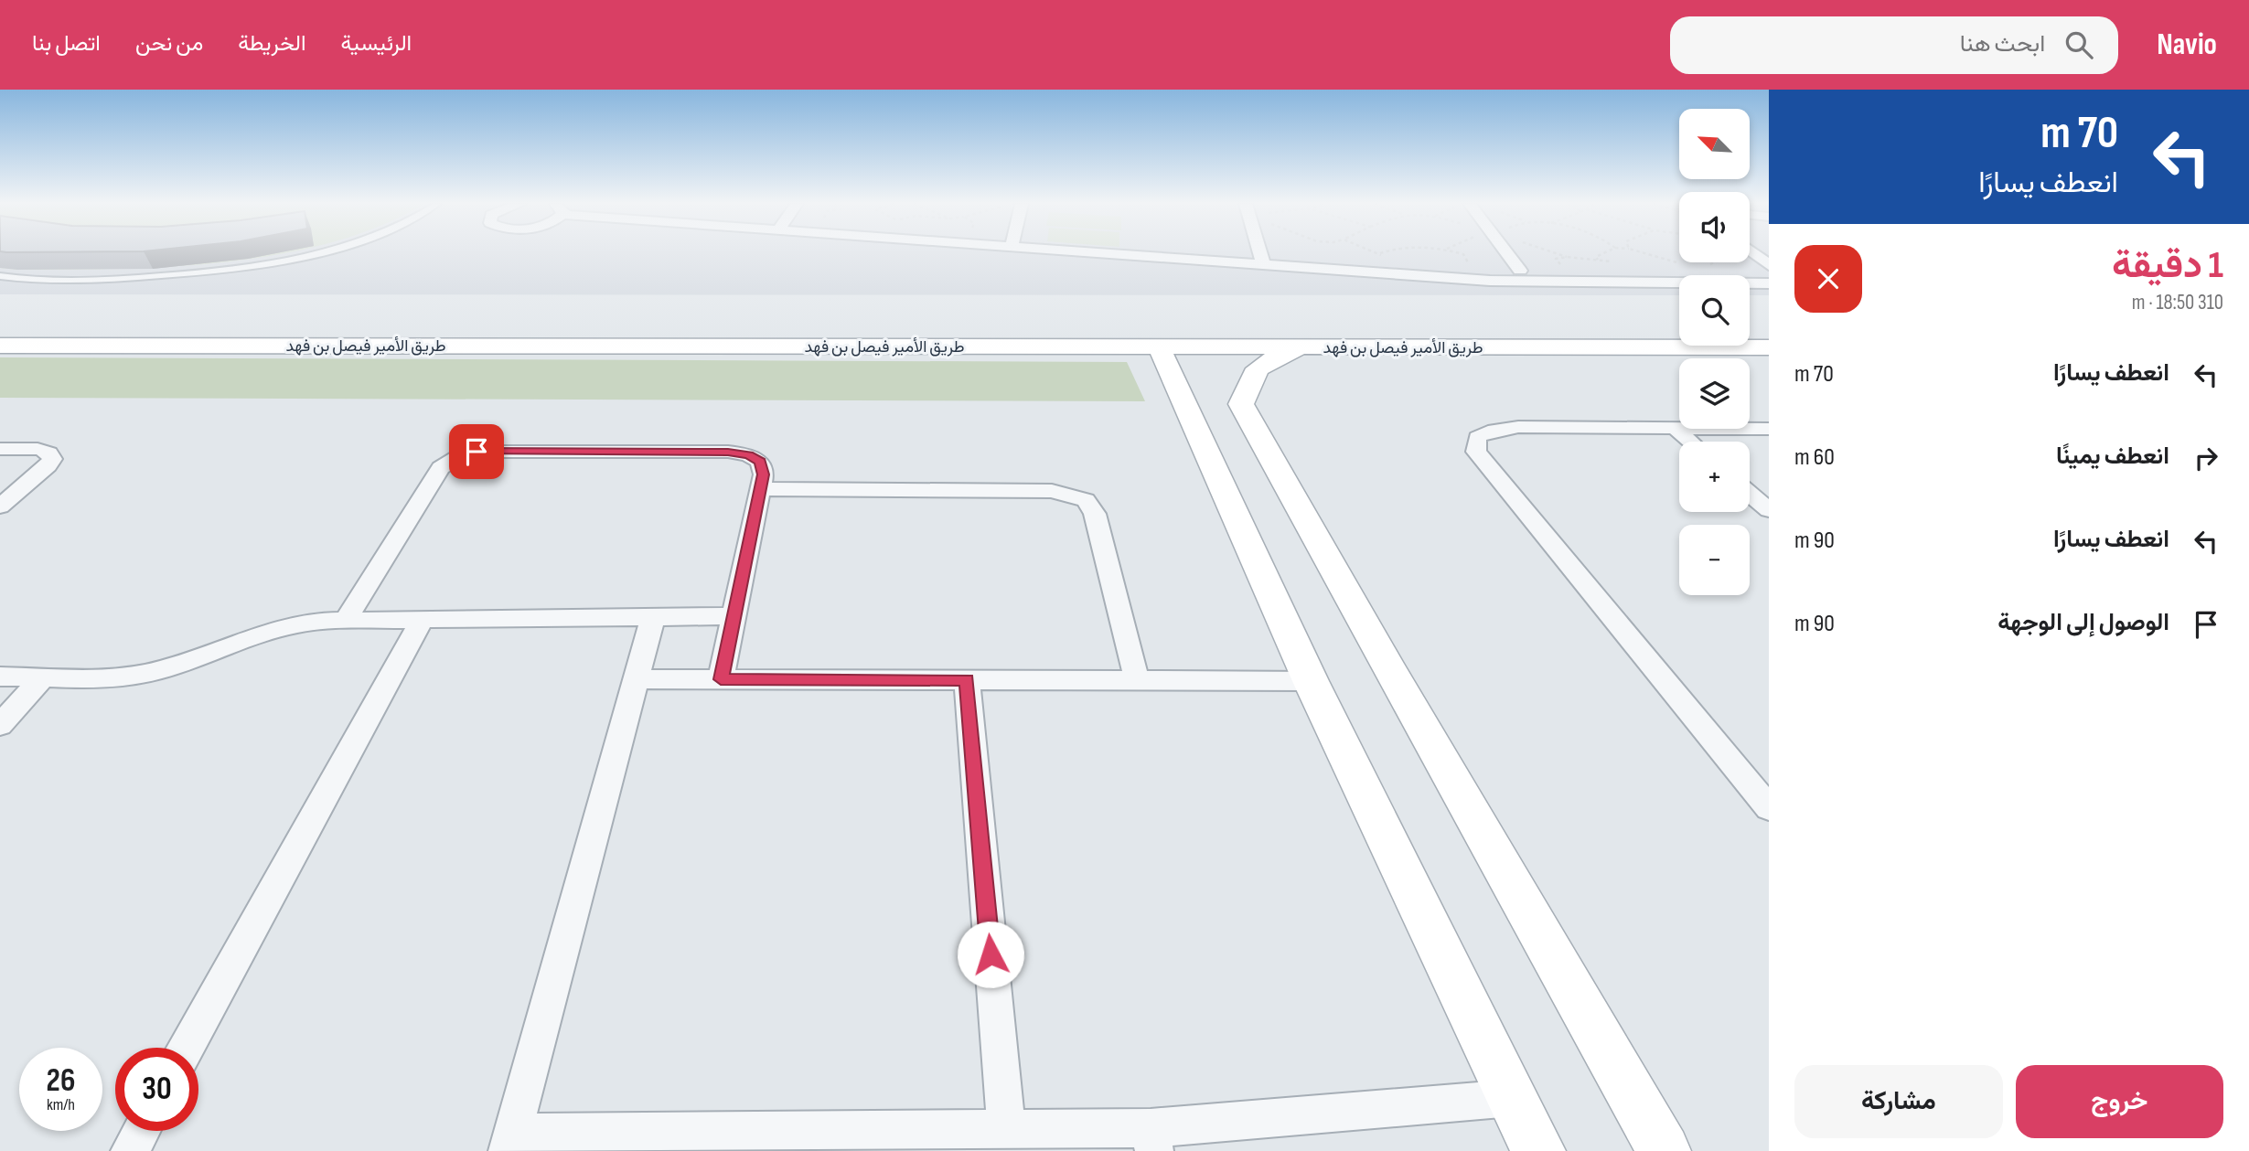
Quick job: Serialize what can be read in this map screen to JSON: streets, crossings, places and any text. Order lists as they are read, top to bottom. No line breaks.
{"streets":{"main road":["طريق الأمير فيصل بن فهد"]},"north":"top left","page":{"header":"Navio","search":"ابحث هنا","nav":["الرئيسية","الخريطة","من نحن","اتصل بنا"],"turn":["70 m","انعطف يسارًا"],"map_buttons":["+","−"],"heading":["1 دقيقة","310 m · 18:50"],"list":[{"name":"انعطف يسارًا","value":"70 m"},{"name":"انعطف يمينًا","value":"60 m"},{"name":"انعطف يسارًا","value":"90 m"},{"name":"الوصول إلى الوجهة","value":"90 m"}],"speed":"26 km/h","limit":"30","buttons":["خروج","مشاركة"]}}
